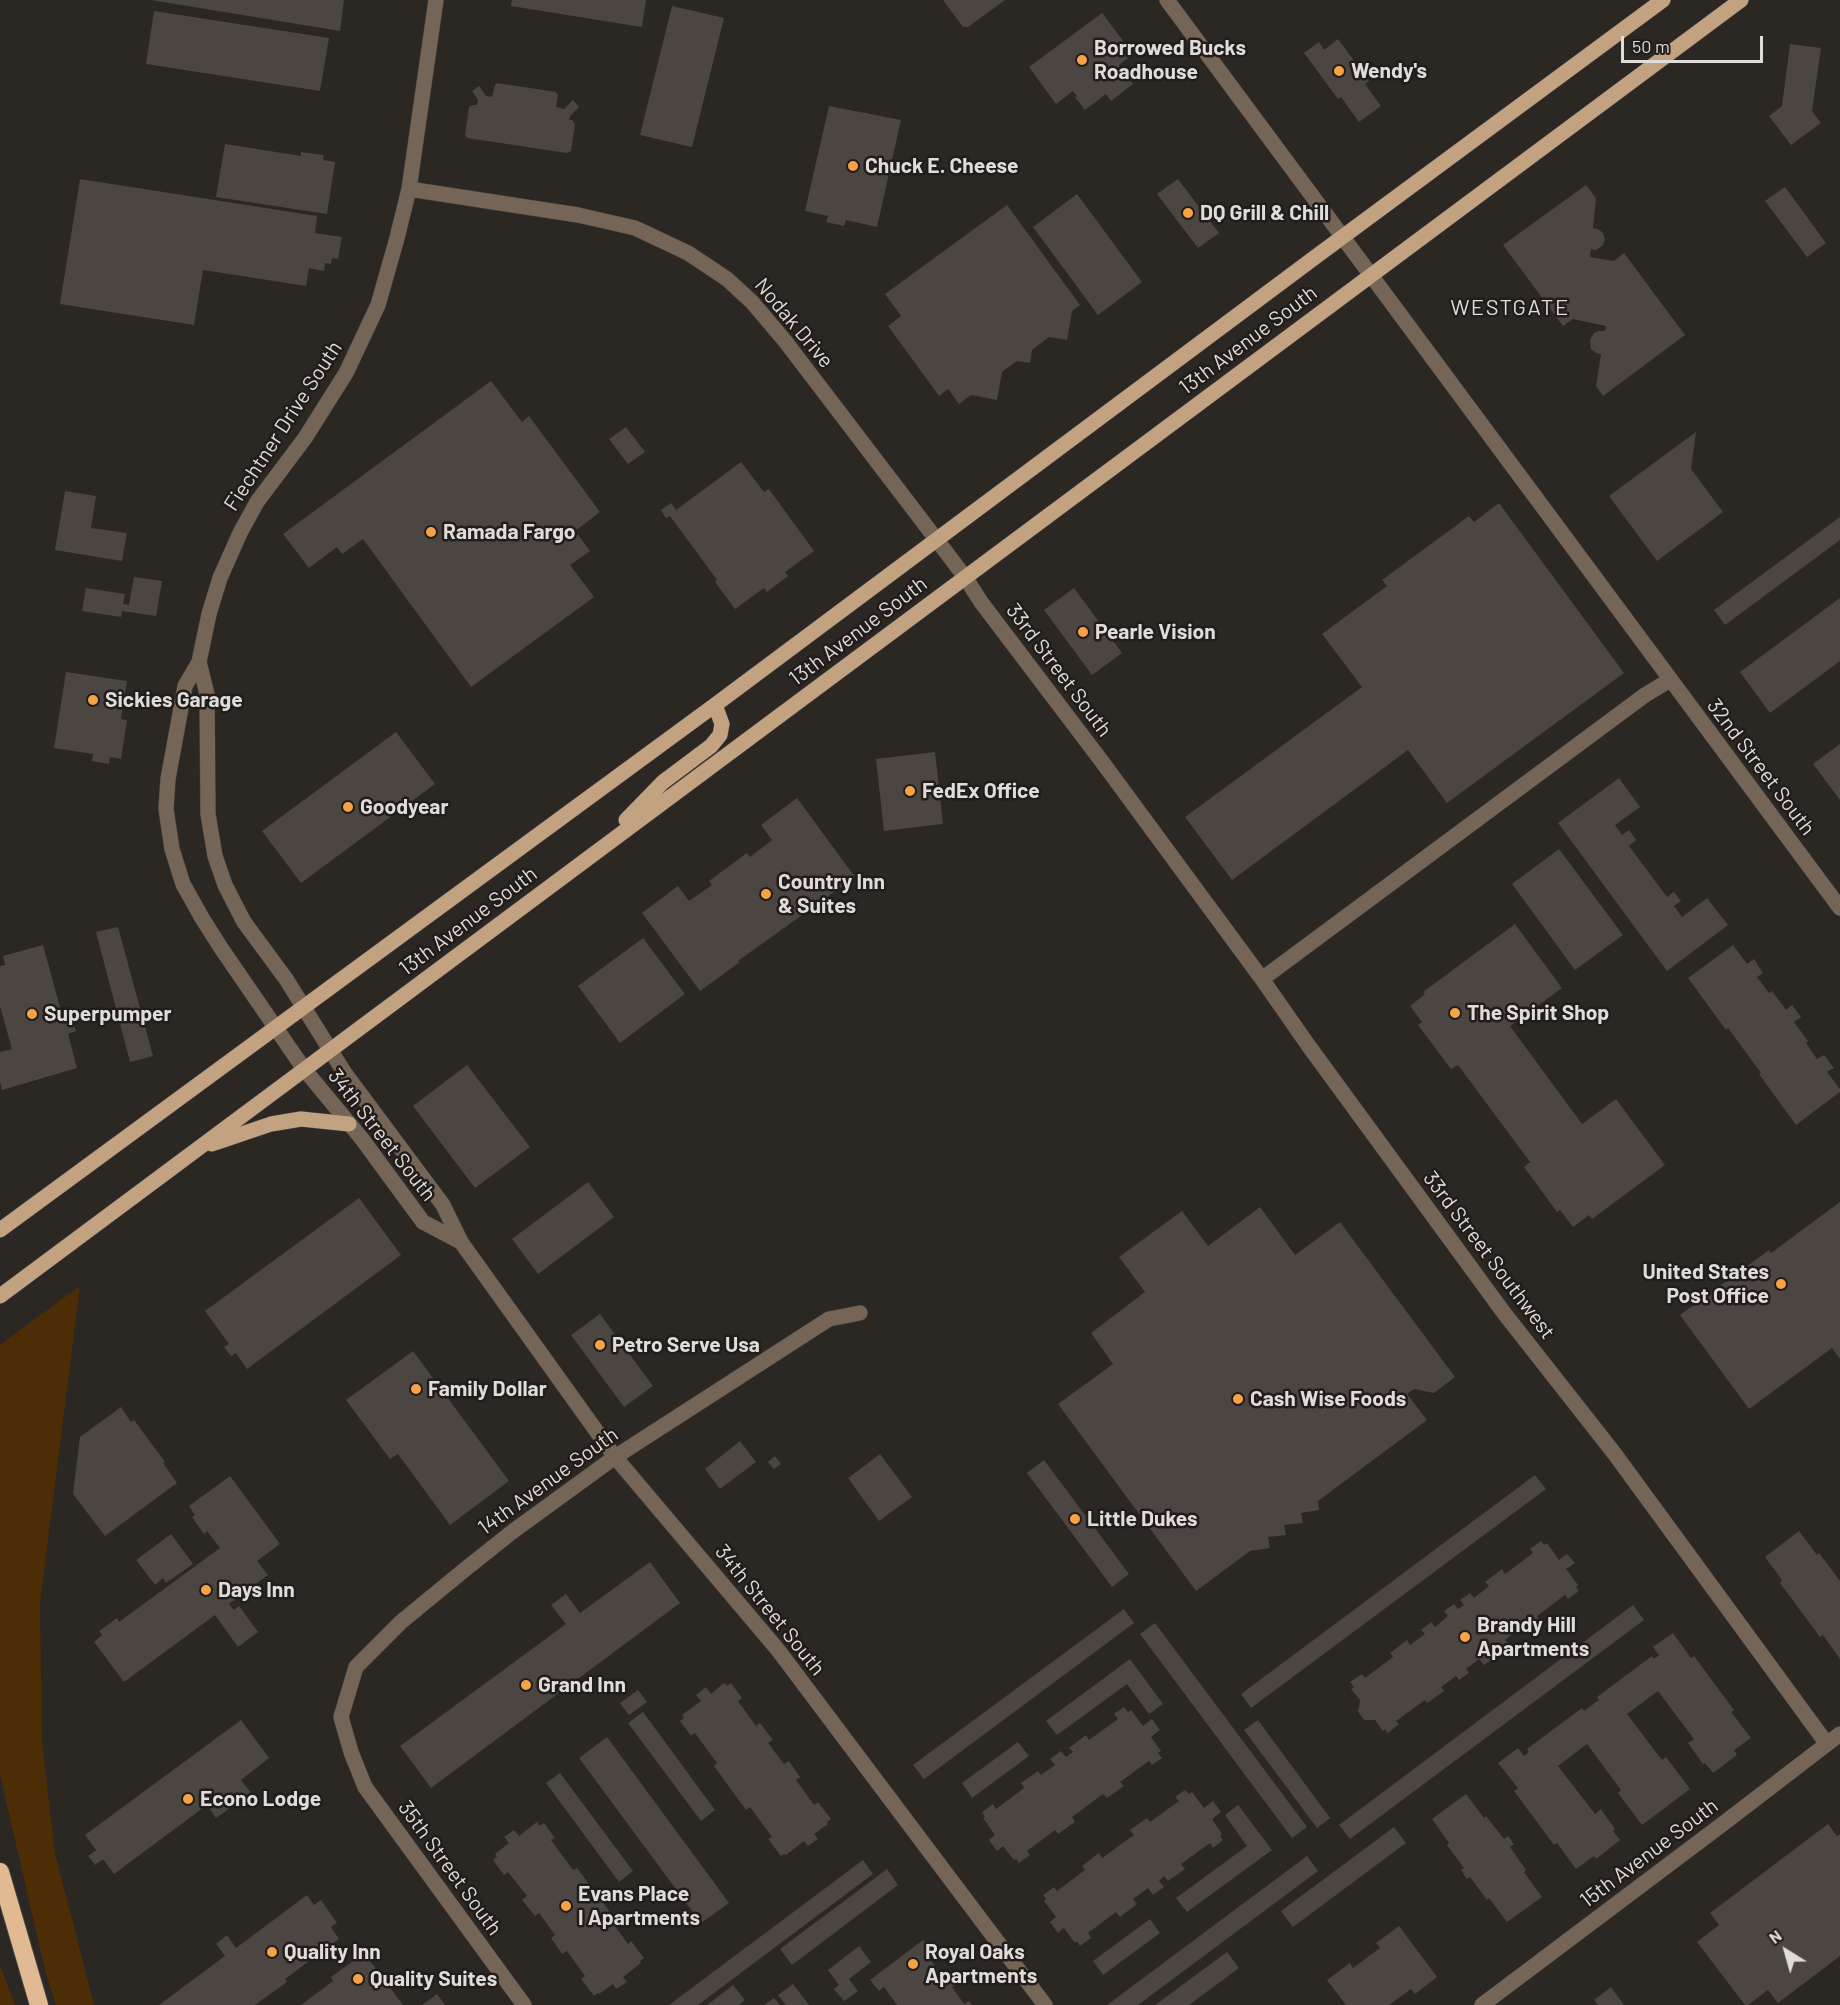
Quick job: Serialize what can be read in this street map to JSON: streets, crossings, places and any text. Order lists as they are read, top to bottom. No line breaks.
{"streets":{"main road":["13th Avenue South"],"street":["Nodak Drive","Fiechtner Drive South","33rd Street South","32nd Street South","34th Street South","33rd Street Southwest","14th Avenue South","15th Avenue South","35th Street South"]},"crossings":[["Nodak Drive","13th Avenue South"],["Nodak Drive","Fiechtner Drive South"],["Nodak Drive","33rd Street South"],["13th Avenue South","Fiechtner Drive South"],["13th Avenue South","33rd Street South"],["13th Avenue South","32nd Street South"],["13th Avenue South","34th Street South"],["Fiechtner Drive South","34th Street South"],["33rd Street South","33rd Street Southwest"],["34th Street South","14th Avenue South"],["33rd Street Southwest","15th Avenue South"],["14th Avenue South","35th Street South"]],"districts":["WESTGATE"],"places":["Borrowed Bucks Roadhouse","Wendy's","Chuck E. Cheese","DQ Grill & Chill","Ramada Fargo","Pearle Vision","Sickies Garage","FedEx Office","Goodyear","Country Inn & Suites","The Spirit Shop","Superpumper","United States Post Office","Petro Serve Usa","Family Dollar","Cash Wise Foods","Little Dukes","Days Inn","Brandy Hill Apartments","Grand Inn","Econo Lodge","Evans Place I Apartments","Quality Inn","Royal Oaks Apartments","Quality Suites"],"scale_bar":"50 m","north":"top left"}
